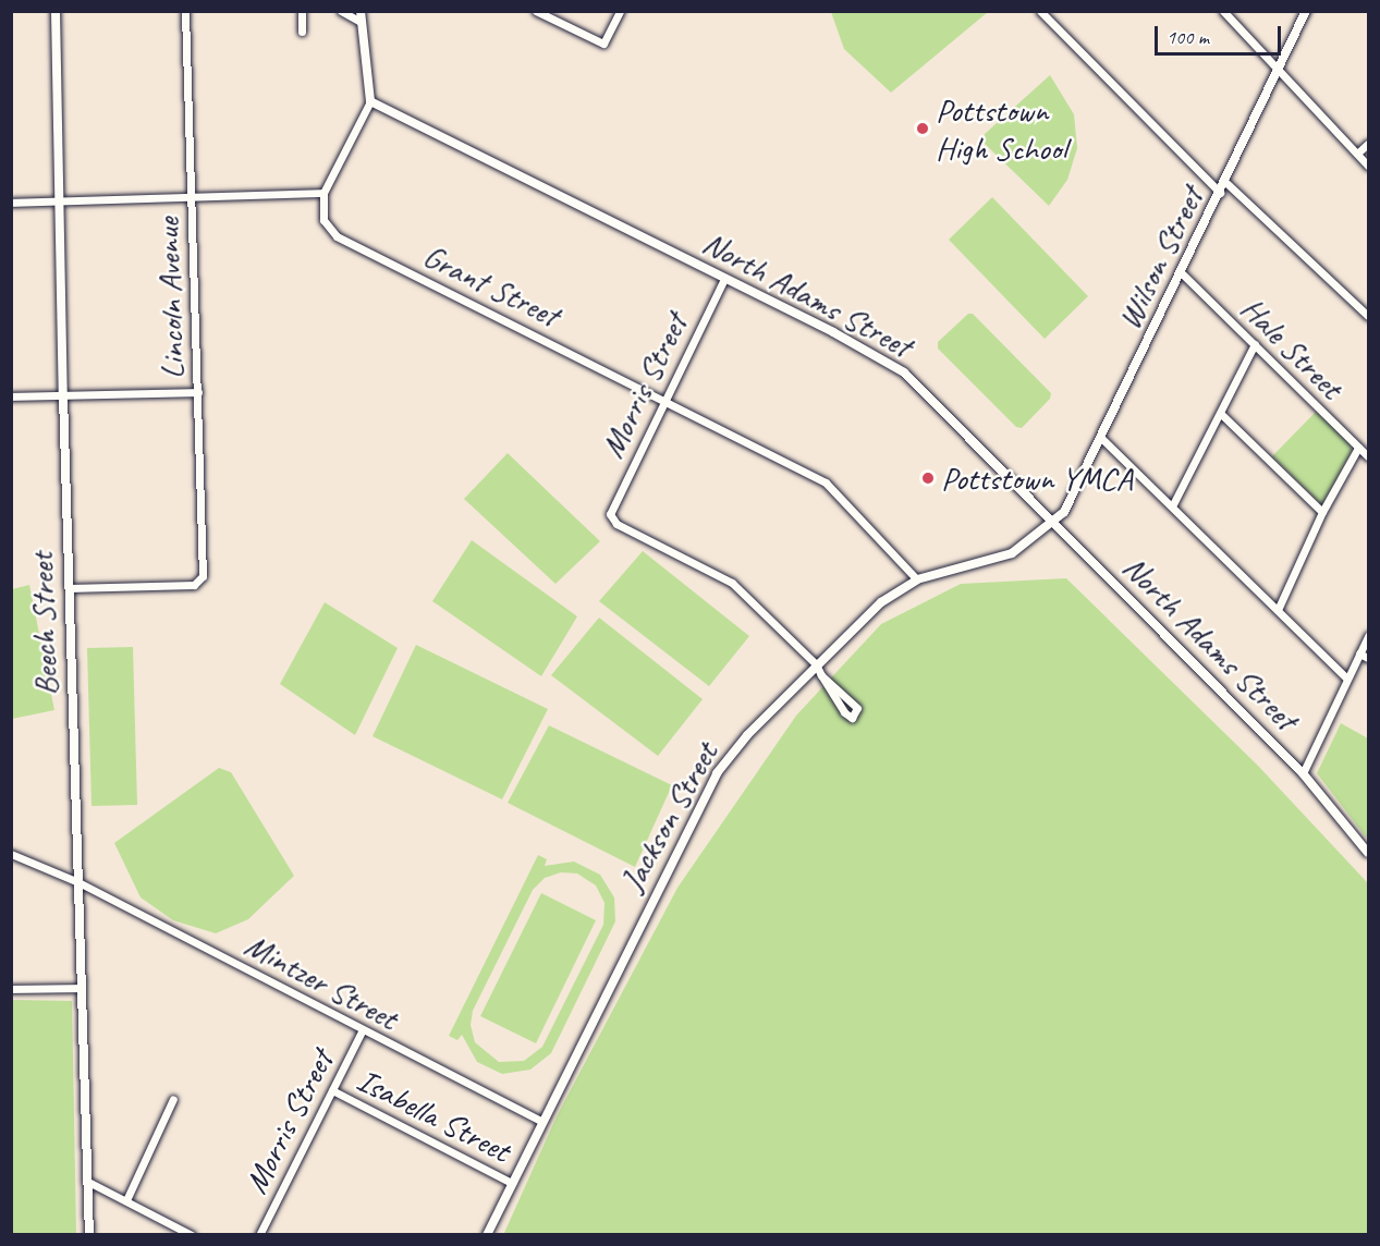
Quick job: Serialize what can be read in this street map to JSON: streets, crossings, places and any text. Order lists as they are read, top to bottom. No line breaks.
{"streets":{"street":["Wilson Street","Grant Street","North Adams Street","Lincoln Avenue","Hale Street","Morris Street","Beech Street","Jackson Street","Mintzer Street","Isabella Street"]},"crossings":[["Wilson Street","North Adams Street"],["Wilson Street","Hale Street"],["Wilson Street","Jackson Street"],["Grant Street","Morris Street"],["Grant Street","Jackson Street"],["North Adams Street","Morris Street"],["North Adams Street","Jackson Street"],["Lincoln Avenue","Beech Street"],["Morris Street","Jackson Street"],["Morris Street","Mintzer Street"],["Morris Street","Isabella Street"],["Beech Street","Mintzer Street"],["Jackson Street","Mintzer Street"],["Jackson Street","Isabella Street"]],"places":["Pottstown High School","Pottstown YMCA"],"scale_bar":"100 m"}
